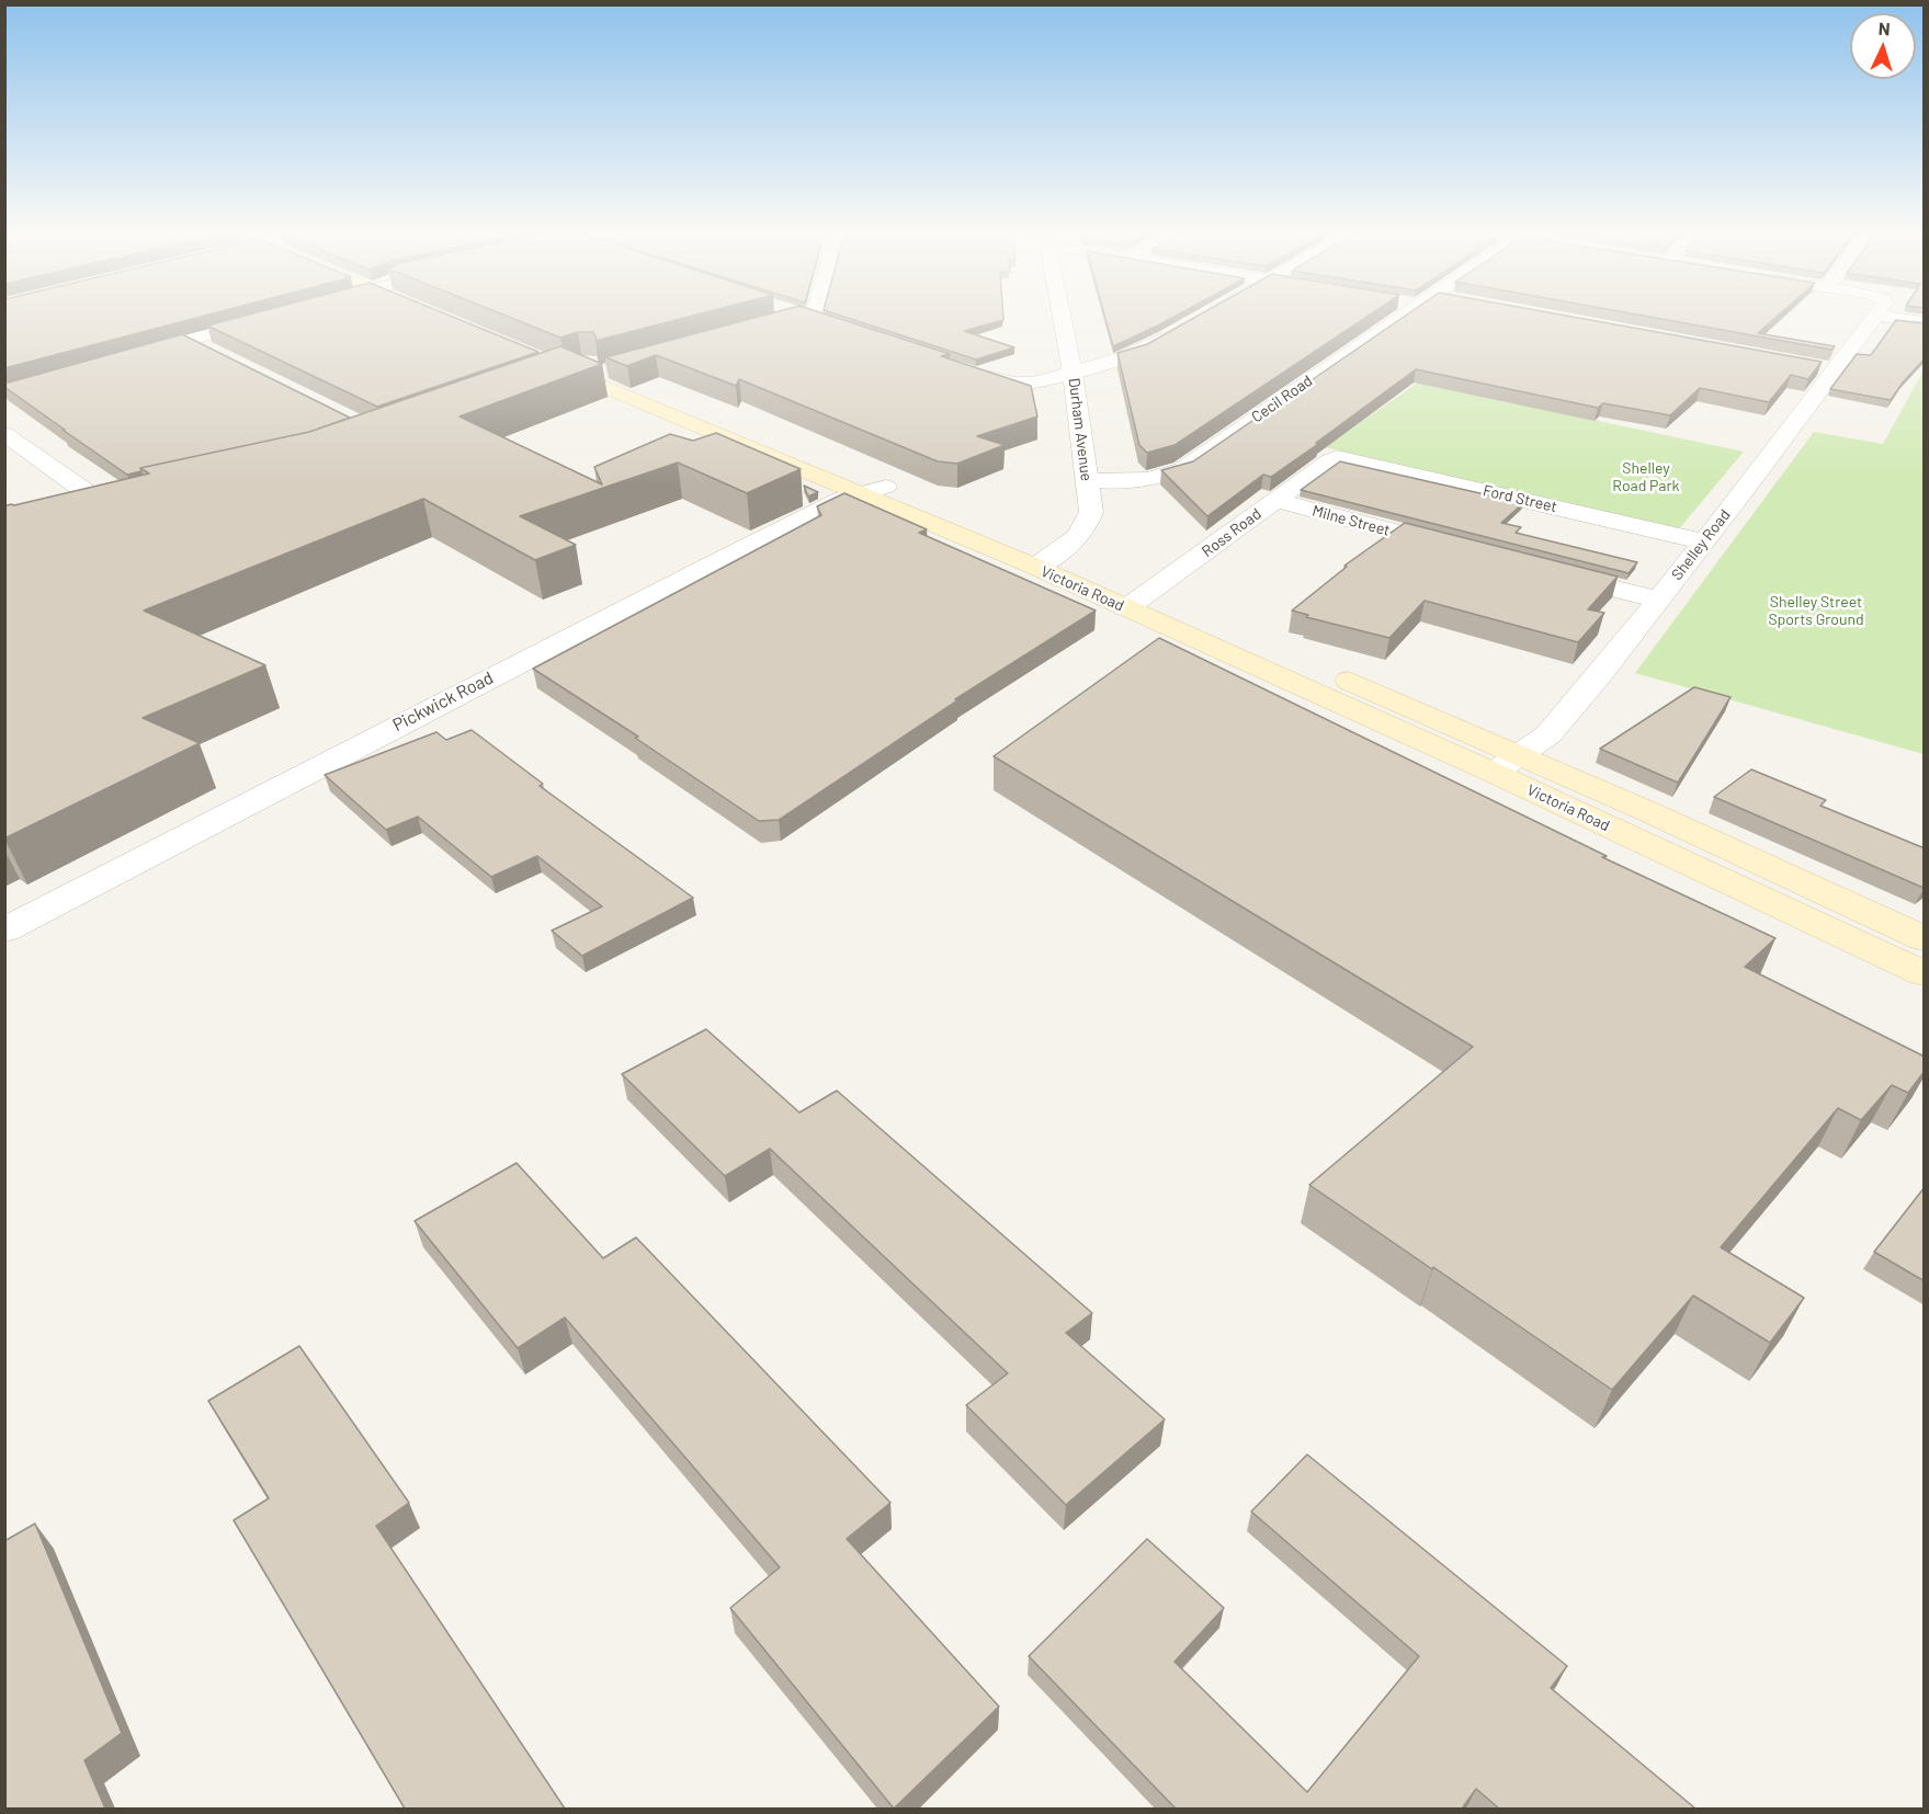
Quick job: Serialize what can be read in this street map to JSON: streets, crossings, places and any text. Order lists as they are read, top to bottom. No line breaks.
{"streets":{"main road":["Victoria Road"],"street":["Cecil Road","Durham Avenue","Ford Street","Milne Street","Ross Road","Shelley Road","Pickwick Road"]},"crossings":[["Cecil Road","Durham Avenue"],["Durham Avenue","Victoria Road"],["Ford Street","Ross Road"],["Ford Street","Shelley Road"],["Milne Street","Ross Road"],["Ross Road","Victoria Road"],["Shelley Road","Victoria Road"],["Victoria Road","Pickwick Road"]],"parks":["Shelley Road Park","Shelley Street Sports Ground"],"north":"top"}
